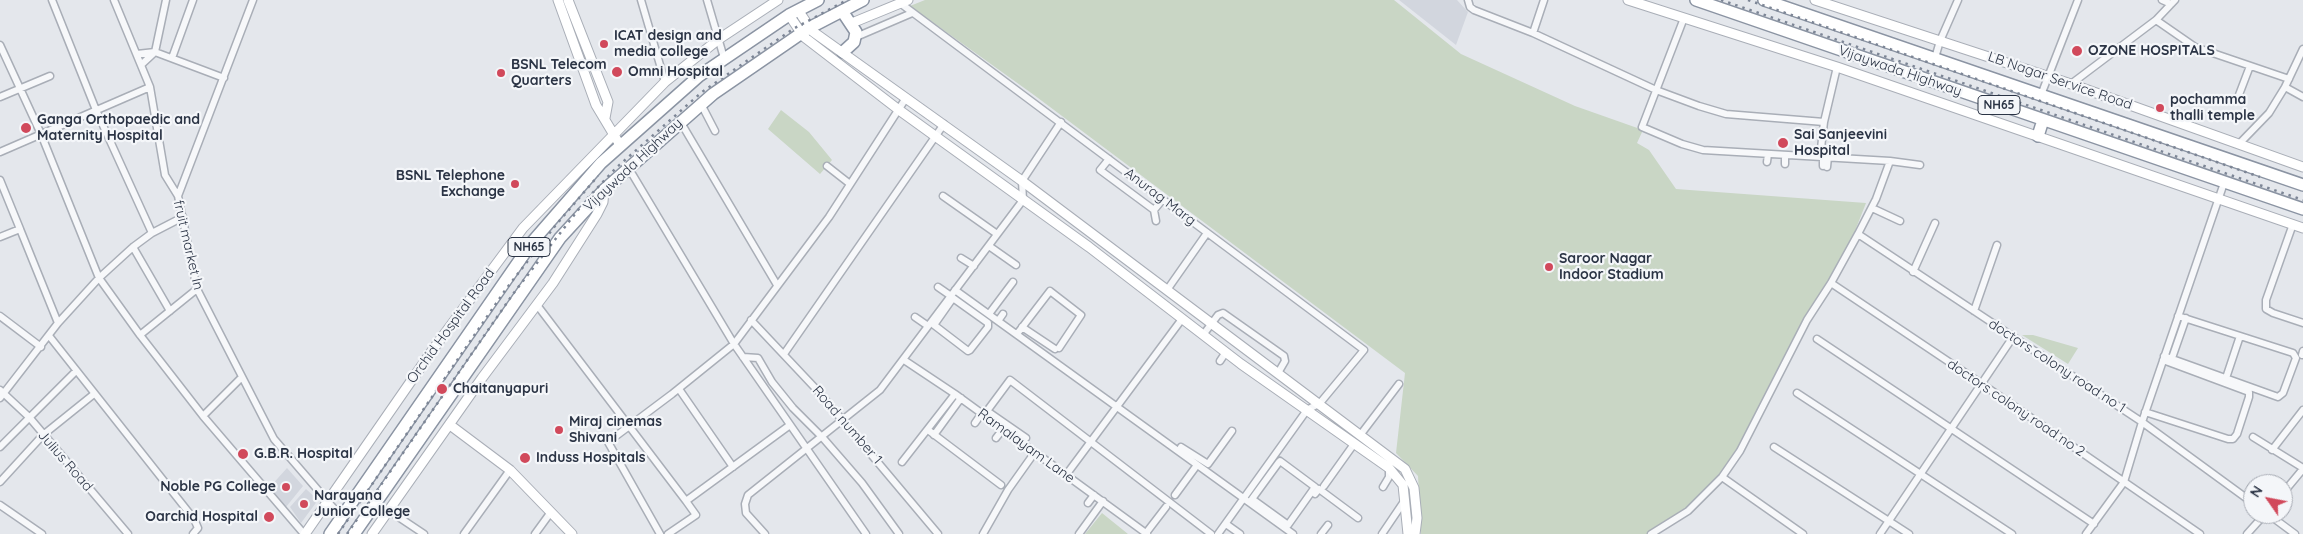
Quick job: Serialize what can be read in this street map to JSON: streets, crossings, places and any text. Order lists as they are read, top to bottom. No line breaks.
{"streets":{"highway":["Vijaywada Highway","NH65"],"street":["LB Nagar Service Road","Anurag Marg","fruit market ln","Orchid Hospital Road","doctors colony road no 1","doctors colony road no 2","Road number 1","Ramalayam Lane","Julius Road"]},"crossings":[["Vijaywada Highway","fruit market ln"],["fruit market ln","Orchid Hospital Road"]],"places":["ICAT design and media college","OZONE HOSPITALS","Omni Hospital","BSNL Telecom Quarters","pochamma thalli temple","Ganga Orthopaedic and Maternity Hospital","Sai Sanjeevini Hospital","BSNL Telephone Exchange","Saroor Nagar Indoor Stadium","Chaitanyapuri","Miraj cinemas Shivani","G.B.R. Hospital","Induss Hospitals","Noble PG College","Narayana Junior College","Oarchid Hospital"],"north":"top left"}
